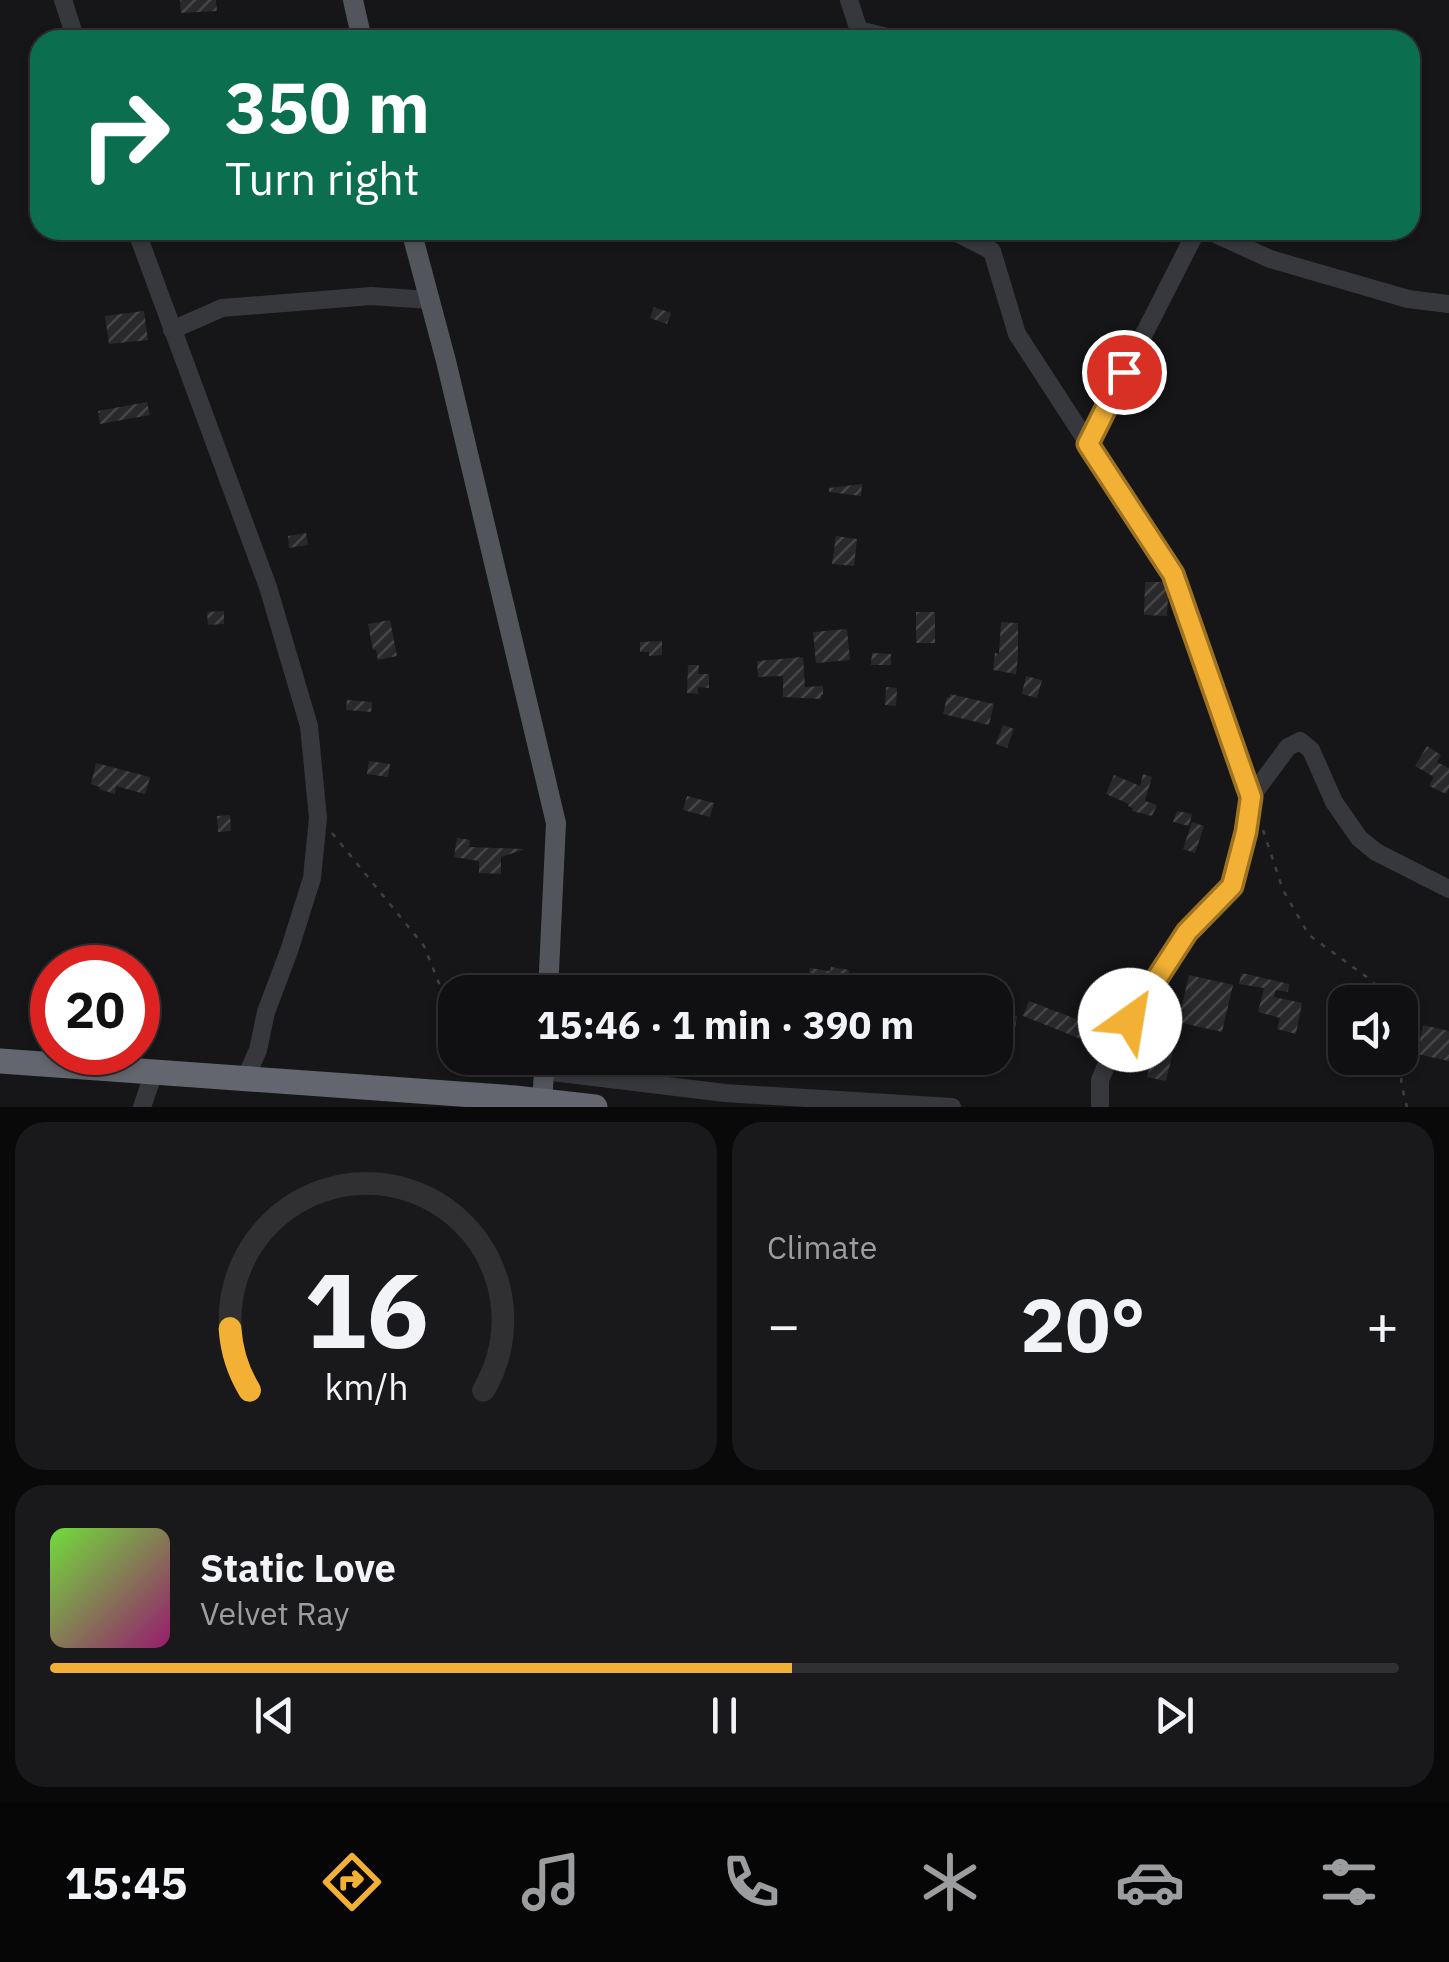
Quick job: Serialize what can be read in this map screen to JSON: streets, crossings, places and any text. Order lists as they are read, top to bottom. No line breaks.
{"page":{"turn":["350 m","Turn right"],"limit":"20","trip":"15:46 · 1 min · 390 m","tile":"Climate","heat":["−","20°","+"],"song":["Static Love","Velvet Ray"],"tabs":"15:45","gauge":["16","km/h"]}}
